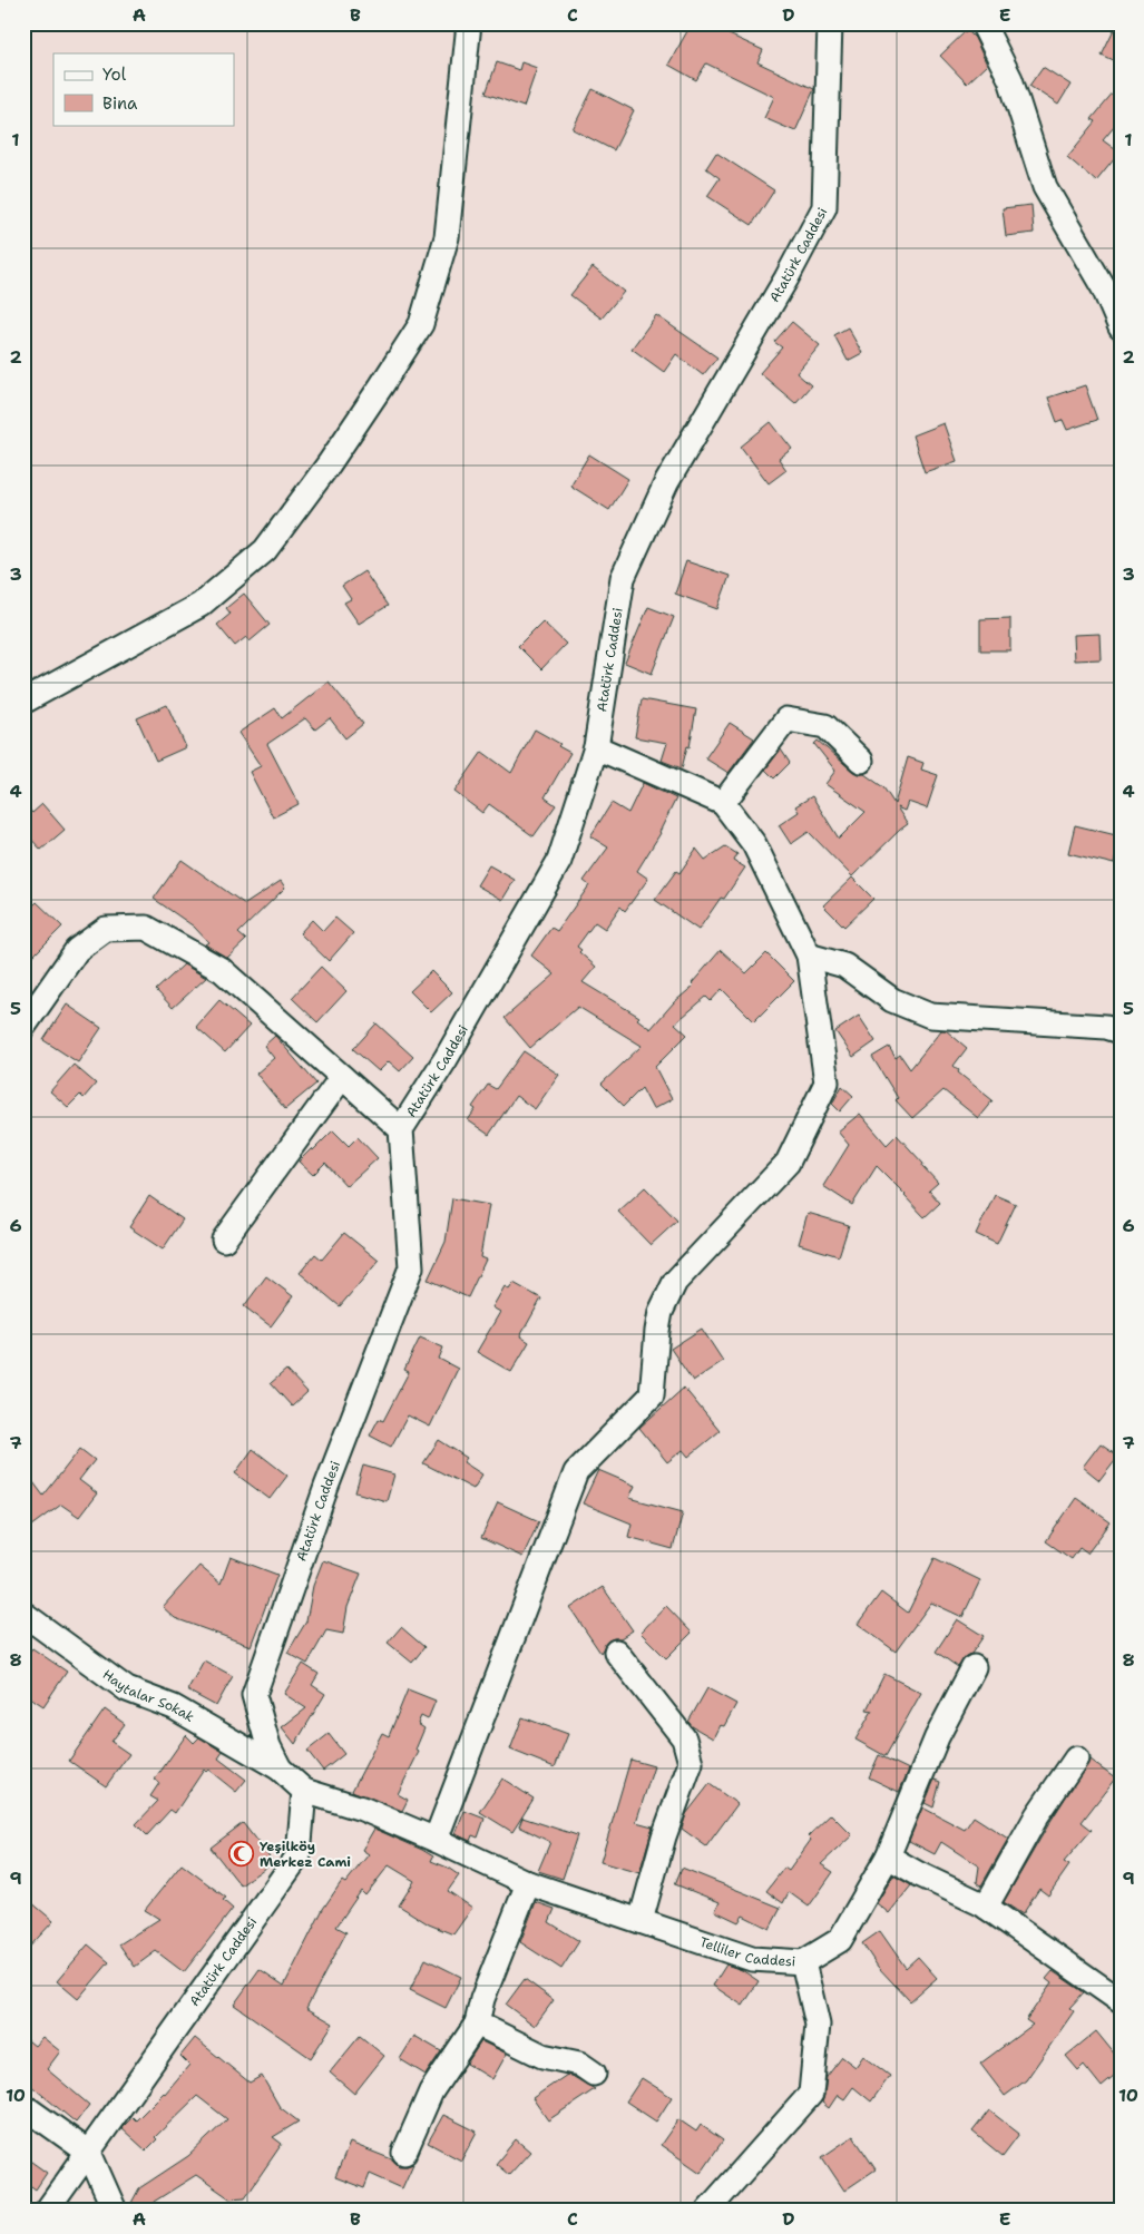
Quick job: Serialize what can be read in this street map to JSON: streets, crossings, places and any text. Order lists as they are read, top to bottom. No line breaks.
{"streets":{"street":["Atatürk Caddesi","Haytalar Sokak","Telliler Caddesi"]},"crossings":[["Atatürk Caddesi","Haytalar Sokak"],["Atatürk Caddesi","Telliler Caddesi"]],"places":{"mosque":["Yeşilköy Merkez Cami"]},"legend":["Yol","Bina"],"grid":{"columns":["A","B","C","D","E"],"rows":["1","2","3","4","5","6","7","8","9","10"]}}
